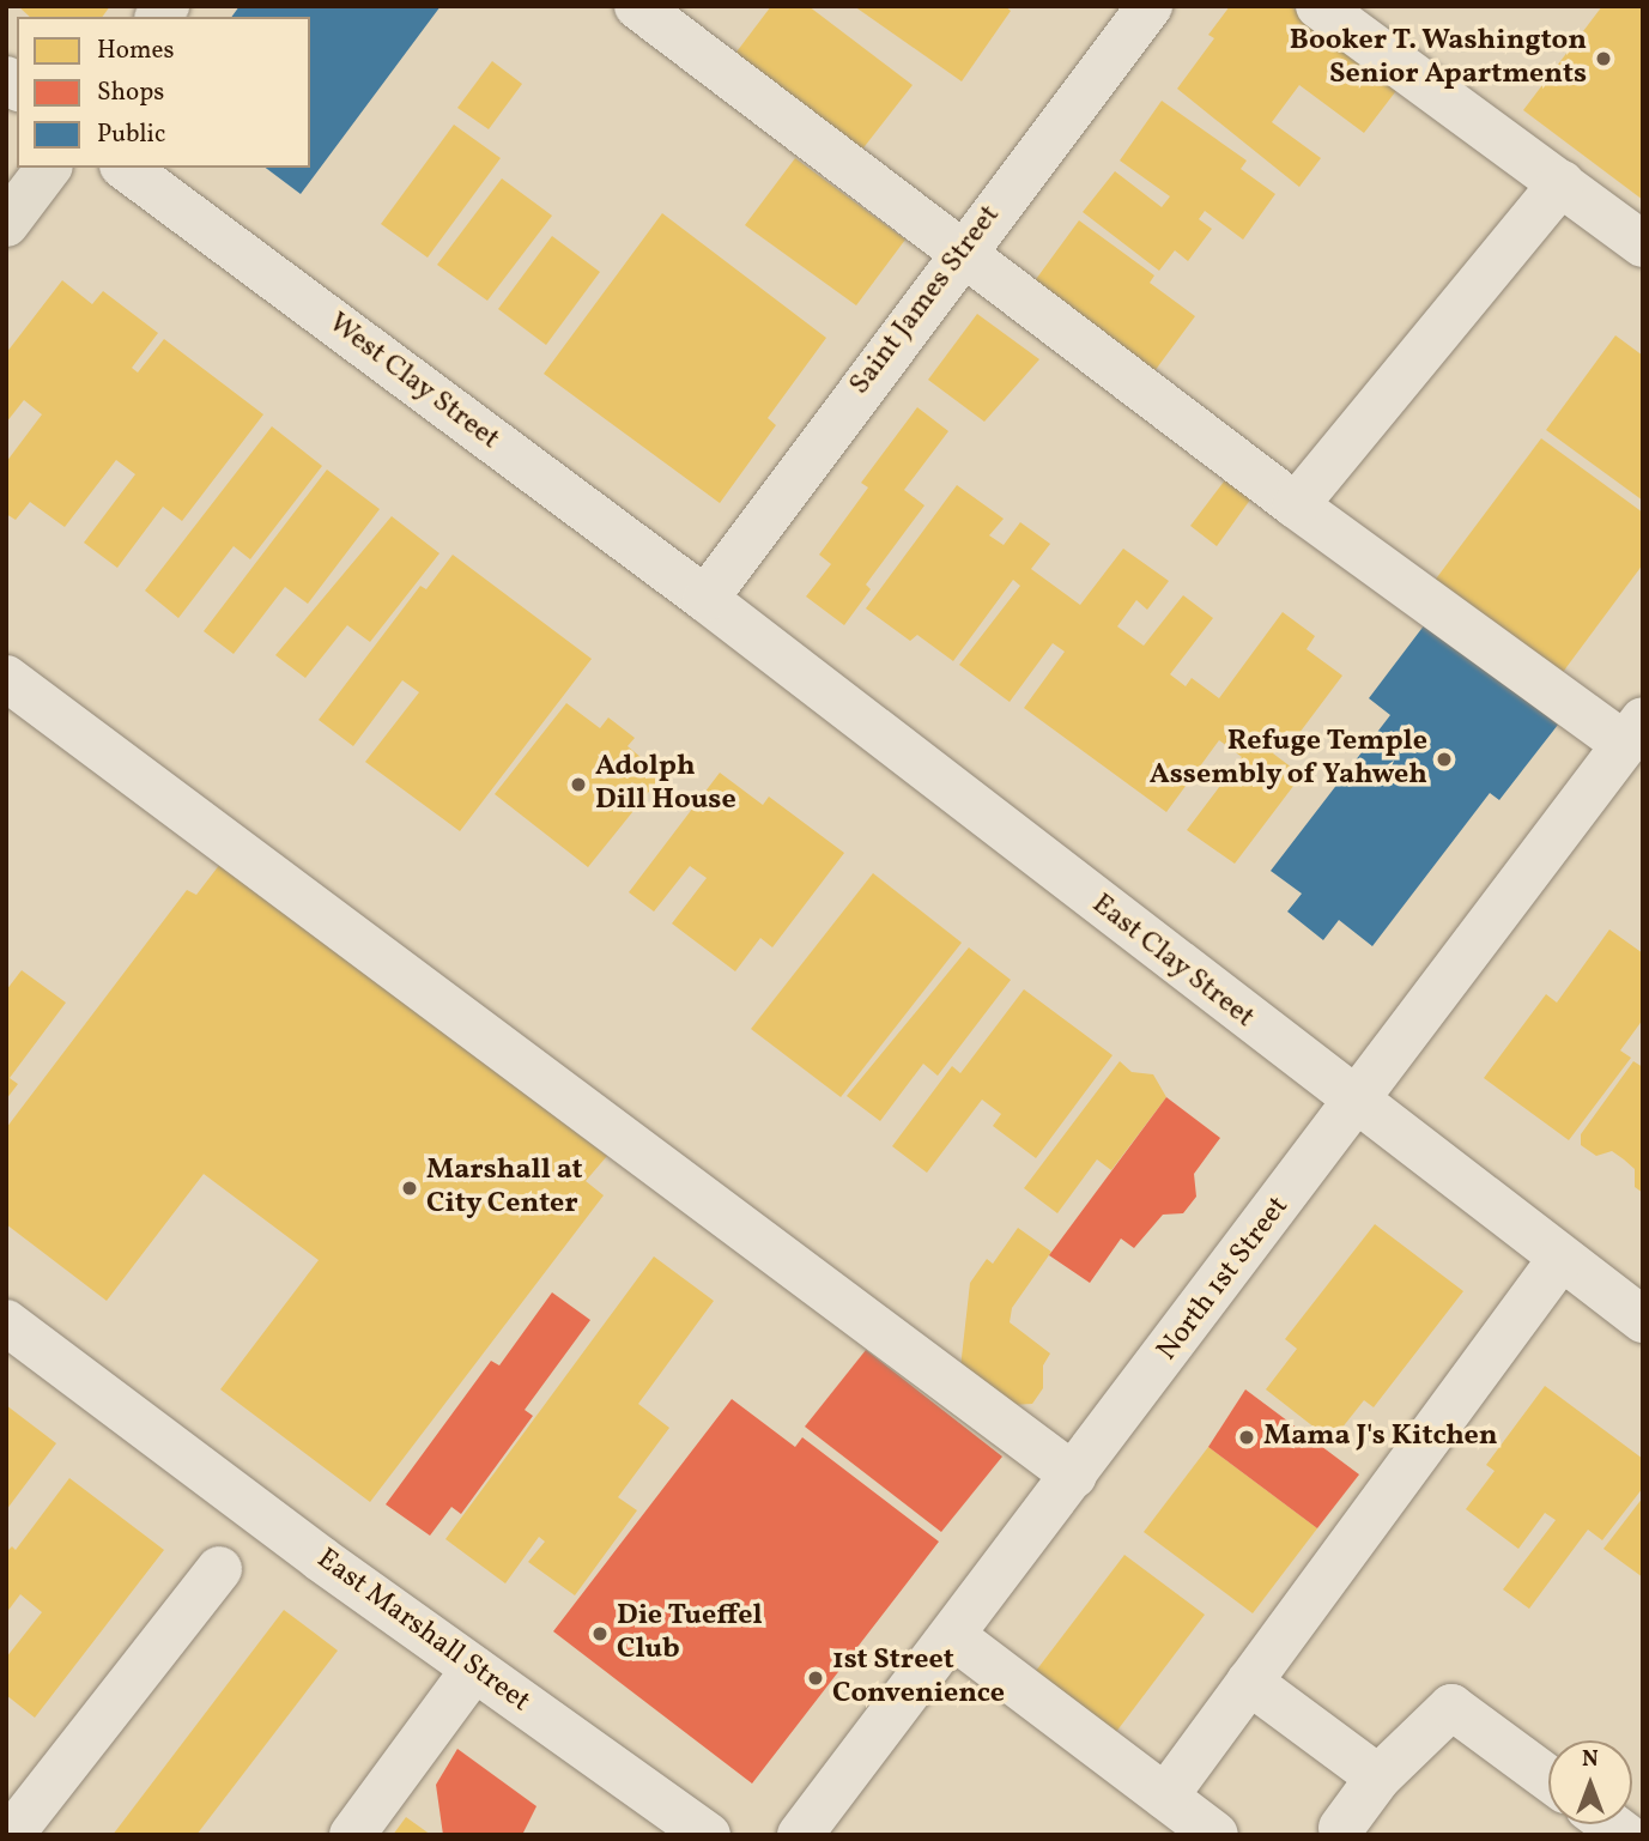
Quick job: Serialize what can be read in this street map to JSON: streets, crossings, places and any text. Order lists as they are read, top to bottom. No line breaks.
{"streets":{"street":["Saint James Street","West Clay Street","East Clay Street","North 1st Street","East Marshall Street"]},"crossings":[["Saint James Street","West Clay Street"],["Saint James Street","East Clay Street"],["West Clay Street","East Clay Street"],["East Clay Street","North 1st Street"]],"places":["Booker T. Washington Senior Apartments","Refuge Temple Assembly of Yahweh","Adolph Dill House","Marshall at City Center","Mama J's Kitchen","Die Tueffel Club","1st Street Convenience"],"legend":["Homes","Shops","Public"],"north":"top"}
